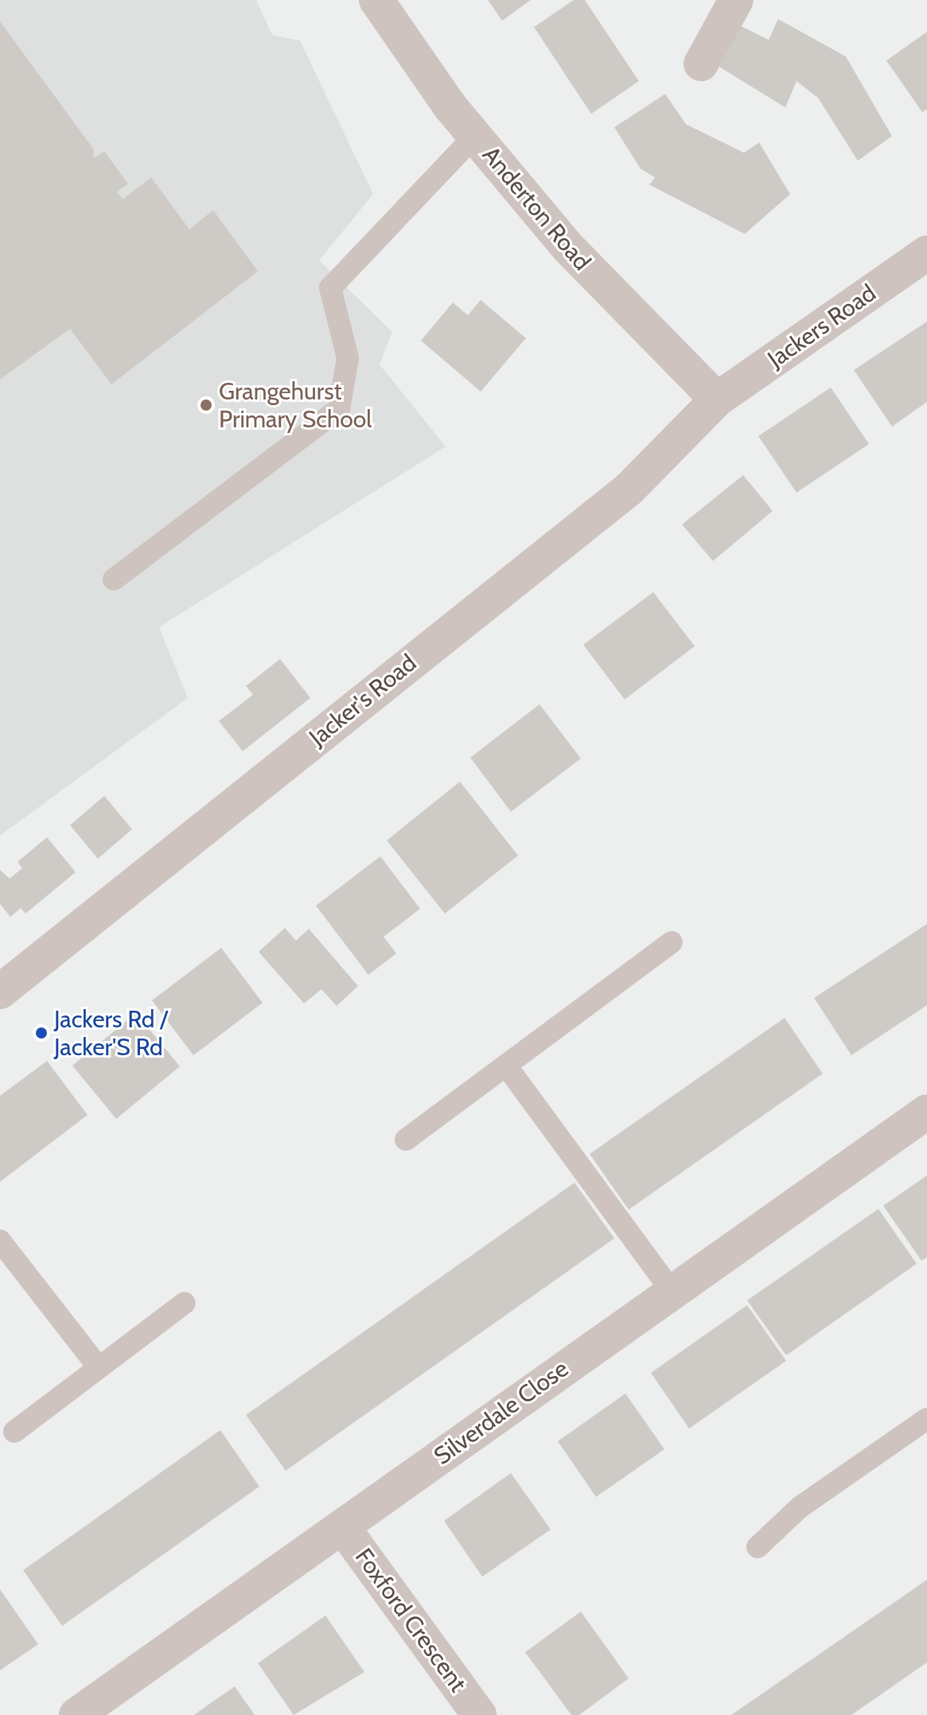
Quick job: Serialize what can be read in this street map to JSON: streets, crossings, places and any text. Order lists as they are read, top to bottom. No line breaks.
{"streets":{"street":["Anderton Road","Jackers Road","Jacker's Road","Silverdale Close","Foxford Crescent"]},"crossings":[["Anderton Road","Jackers Road"],["Anderton Road","Jacker's Road"],["Jackers Road","Jacker's Road"],["Silverdale Close","Foxford Crescent"]],"places":["Grangehurst Primary School","Jackers Rd / Jacker'S Rd"]}
